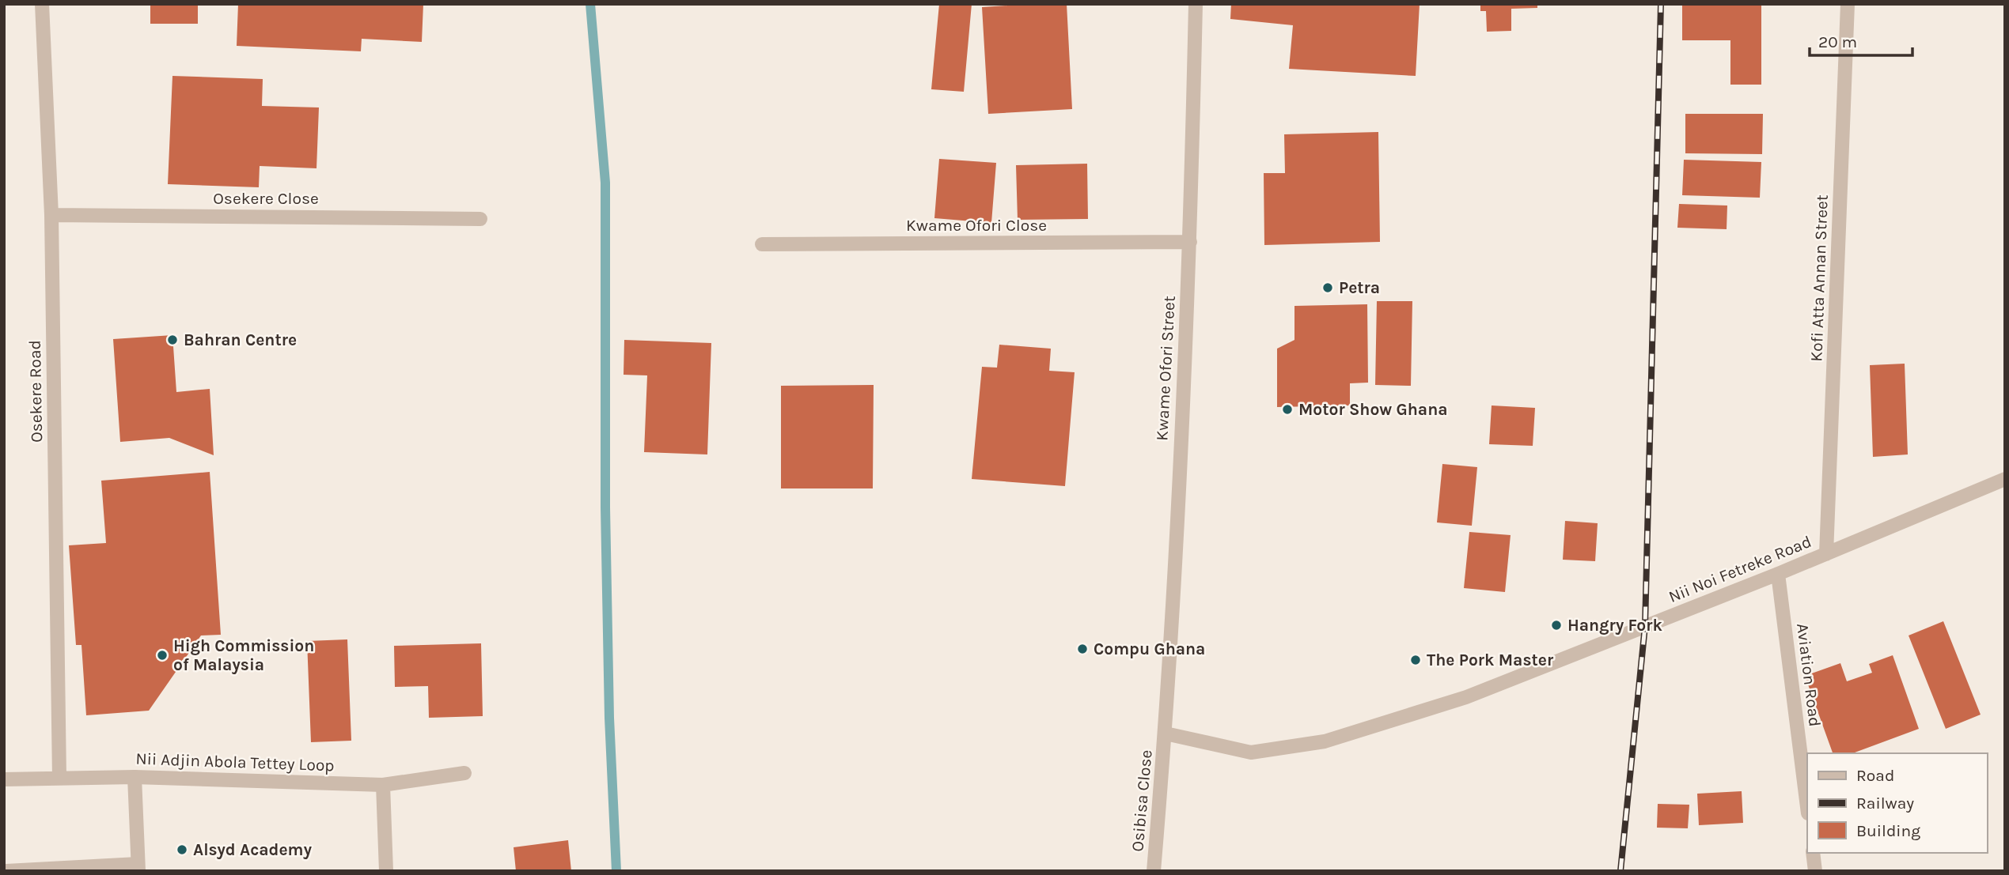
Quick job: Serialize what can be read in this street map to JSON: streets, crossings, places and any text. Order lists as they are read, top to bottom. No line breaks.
{"streets":{"street":["Osekere Close","Kwame Ofori Close","Kofi Atta Annan Street","Kwame Ofori Street","Osekere Road","Nii Noi Fetreke Road","Aviation Road","Nii Adjin Abola Tettey Loop","Osibisa Close"]},"crossings":[["Osekere Close","Osekere Road"],["Kwame Ofori Close","Kwame Ofori Street"],["Kofi Atta Annan Street","Nii Noi Fetreke Road"],["Kwame Ofori Street","Nii Noi Fetreke Road"],["Kwame Ofori Street","Osibisa Close"],["Osekere Road","Nii Adjin Abola Tettey Loop"],["Nii Noi Fetreke Road","Aviation Road"],["Nii Noi Fetreke Road","Osibisa Close"]],"places":["Petra","Bahran Centre","Motor Show Ghana","Hangry Fork","Compu Ghana","High Commission of Malaysia","The Pork Master","Alsyd Academy"],"legend":["Road","Railway","Building"],"scale_bar":"20 m"}
